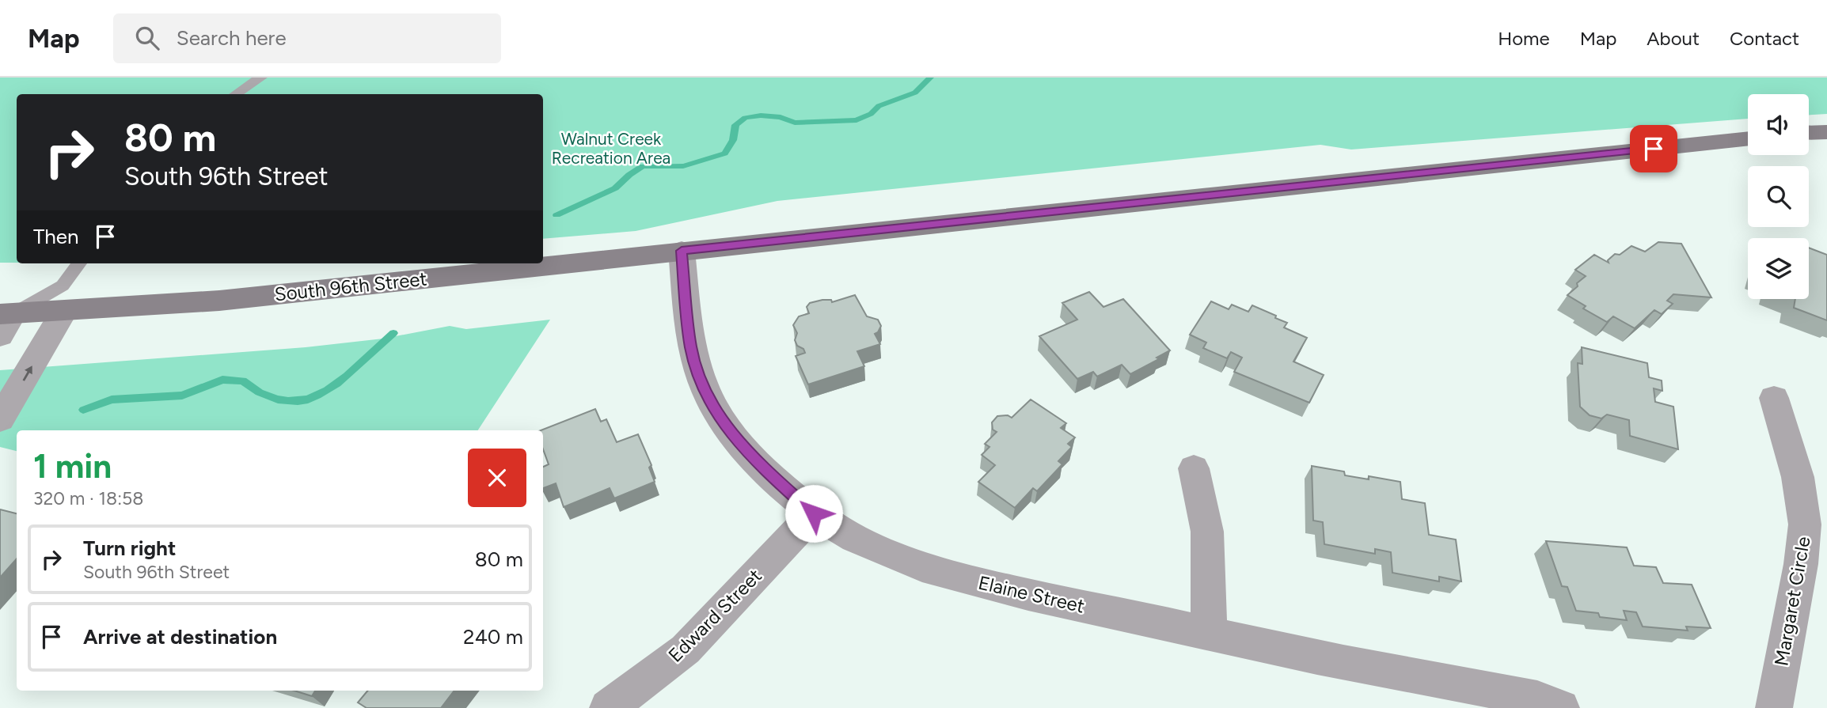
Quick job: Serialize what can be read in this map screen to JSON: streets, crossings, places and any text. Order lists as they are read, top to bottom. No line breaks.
{"streets":{"main road":["South 96th Street"],"street":["Elaine Street","Margaret Circle","Edward Street"]},"crossings":[["South 96th Street","Elaine Street"],["Elaine Street","Edward Street"]],"parks":["Walnut Creek Recreation Area"],"page":{"header":"Map","search":"Search here","nav":["Home","Map","About","Contact"],"turn":["80 m","South 96th Street"],"then":"Then","heading":["1 min","320 m · 18:58"],"list":[{"name":"Turn right","note":"South 96th Street","value":"80 m"},{"name":"Arrive at destination","value":"240 m"}]}}
